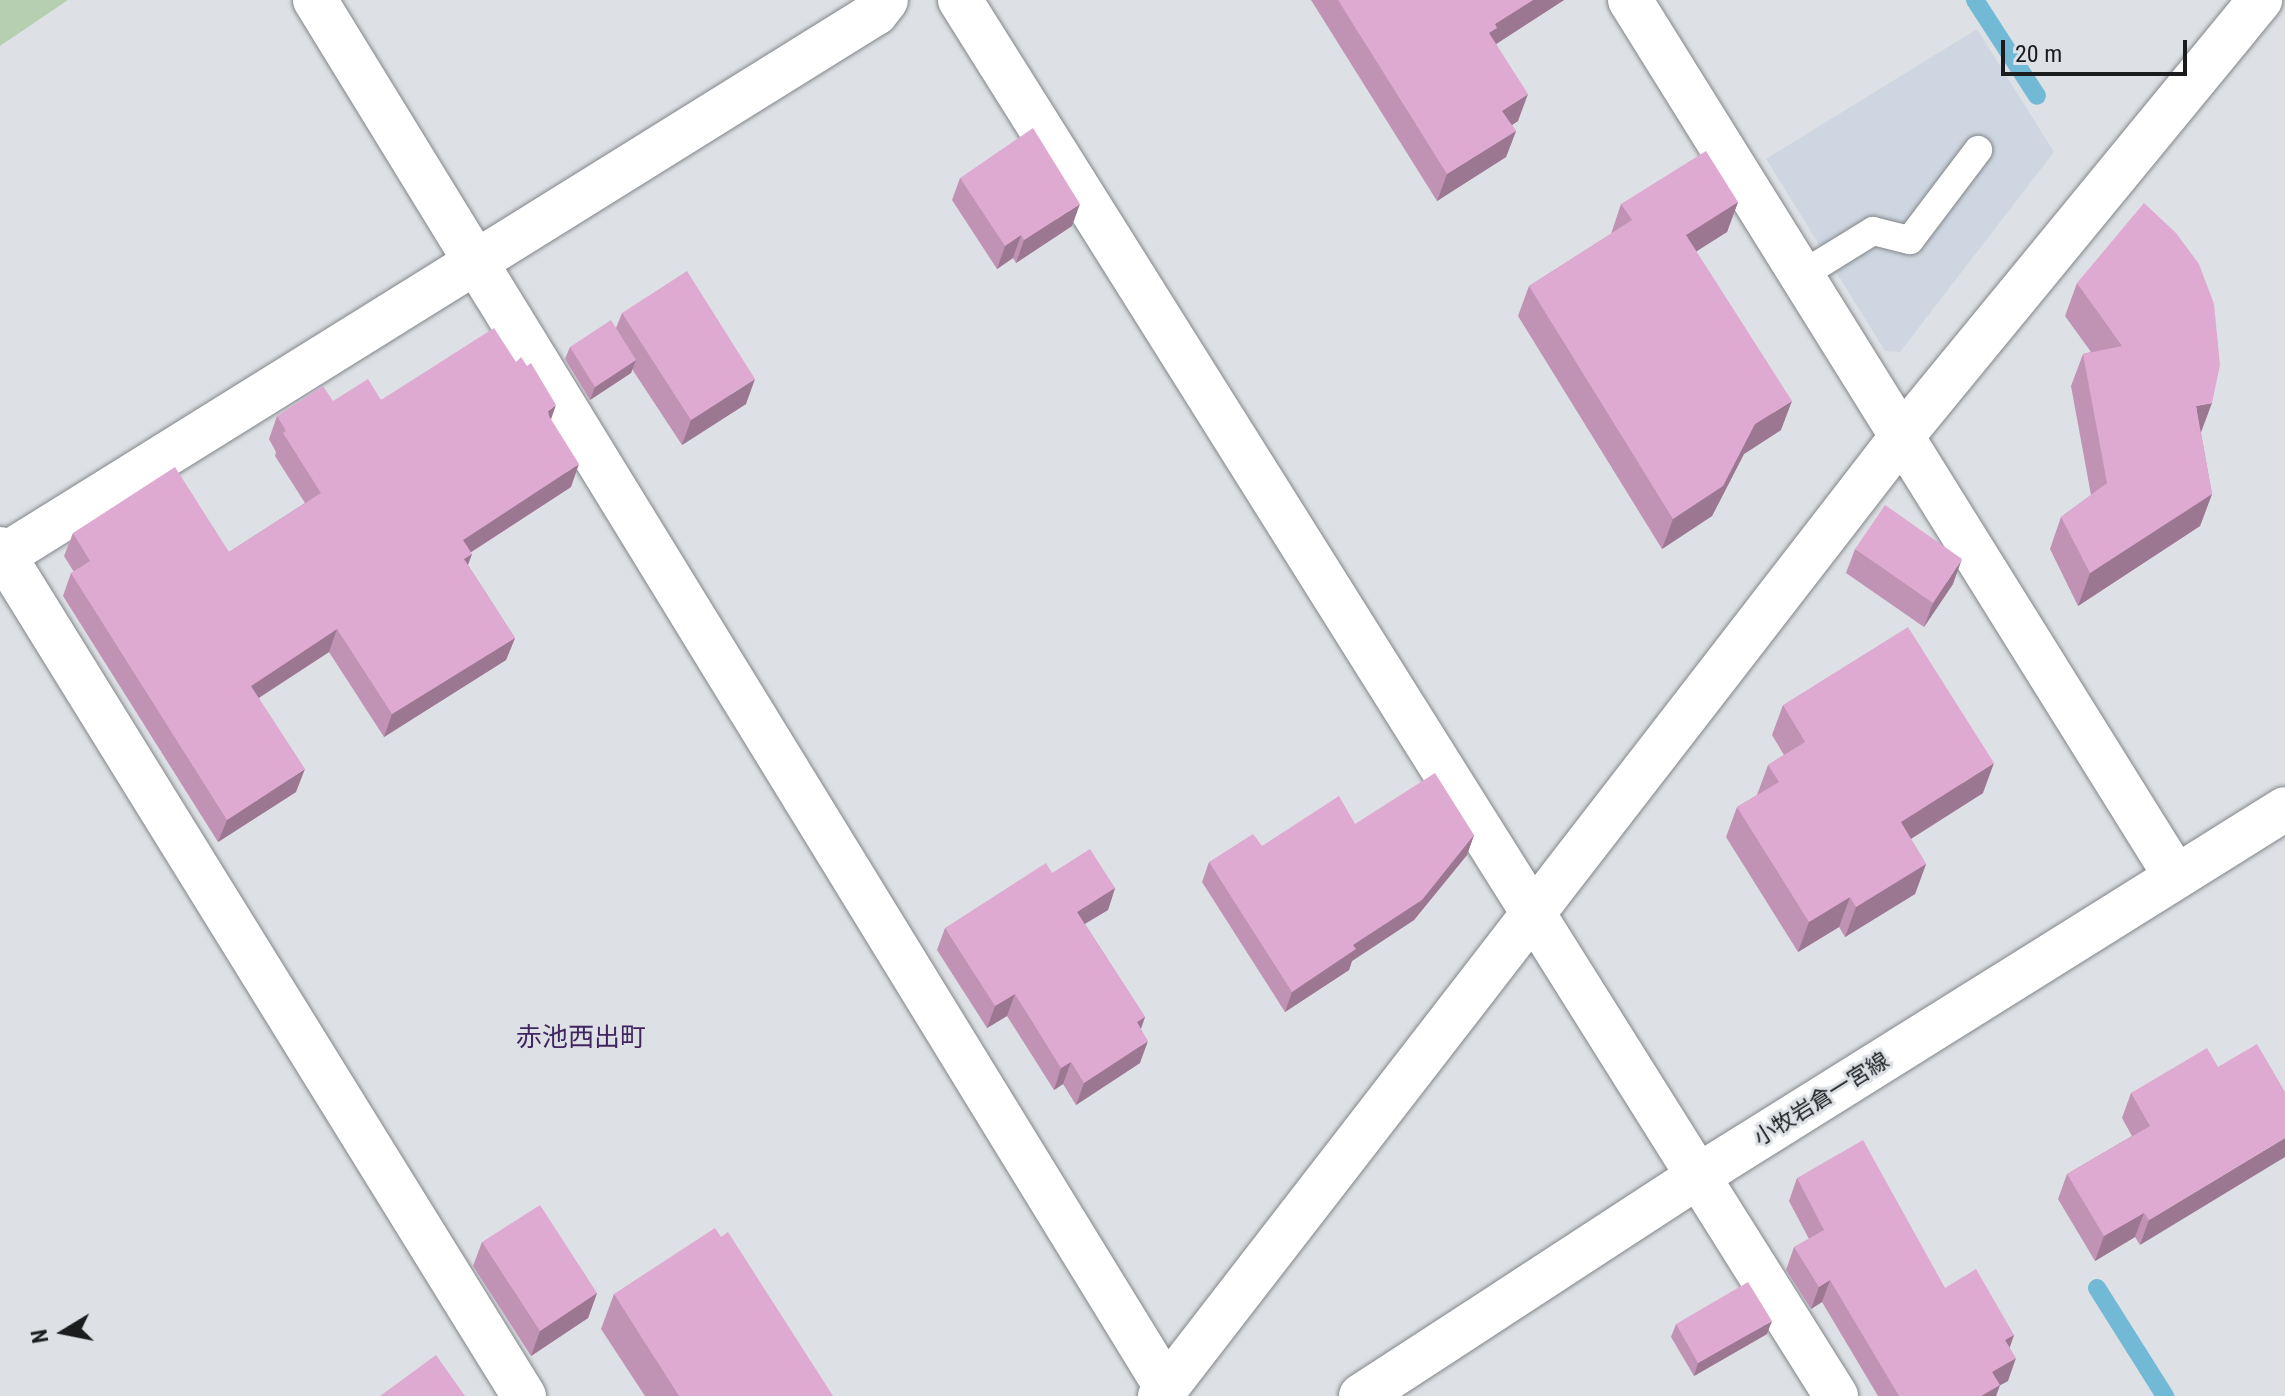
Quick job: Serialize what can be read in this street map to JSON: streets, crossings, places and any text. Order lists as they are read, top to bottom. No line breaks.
{"streets":{"street":["小牧岩倉一宮線"]},"districts":["赤池西出町"],"scale_bar":"20 m","north":"left"}
